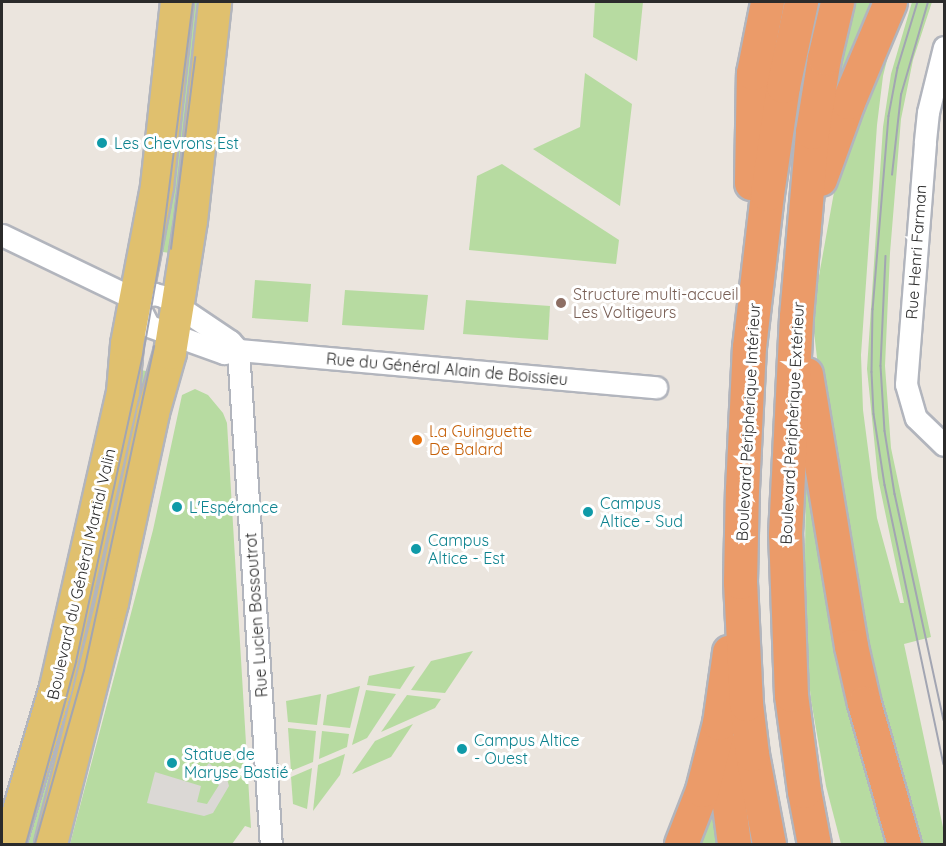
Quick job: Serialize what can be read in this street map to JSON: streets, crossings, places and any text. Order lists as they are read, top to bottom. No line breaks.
{"streets":{"highway":["Boulevard Périphérique Intérieur","Boulevard Périphérique Extérieur"],"main road":["Boulevard du Général Martial Valin"],"street":["Rue Henri Farman","Rue du Général Alain de Boissieu","Rue Lucien Bossoutrot"]},"crossings":[["Rue du Général Alain de Boissieu","Rue Lucien Bossoutrot"]],"places":["Les Chevrons Est","Structure multi-accueil Les Voltigeurs","La Guinguette De Balard","L'Espérance","Campus Altice - Sud","Campus Altice - Est","Campus Altice - Ouest","Statue de Maryse Bastié"]}
